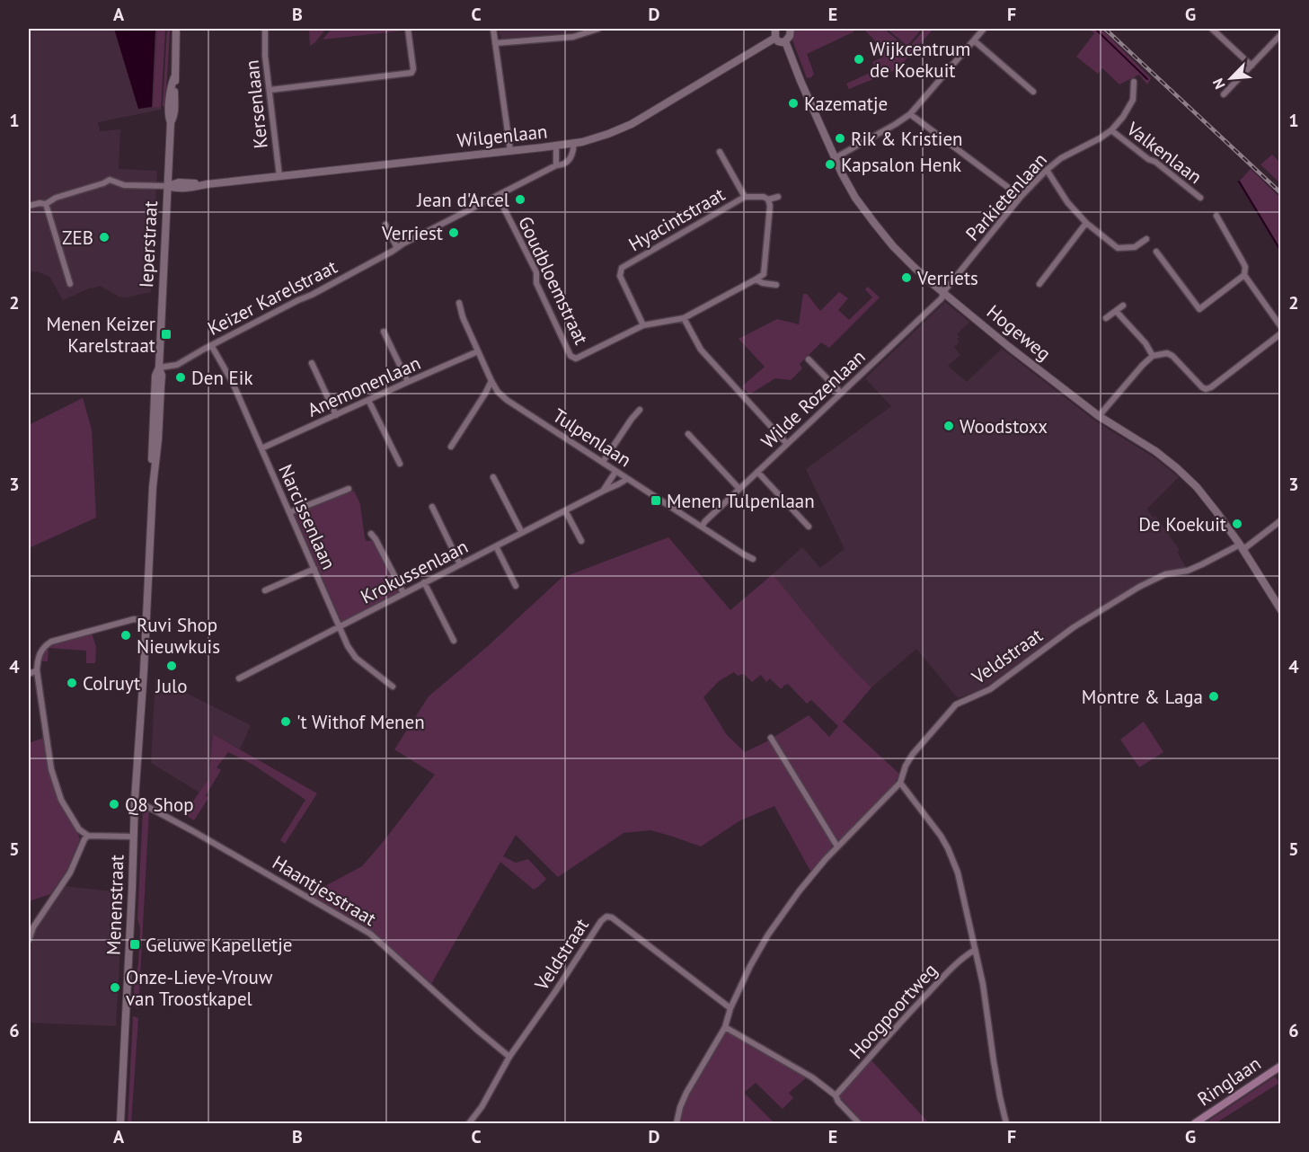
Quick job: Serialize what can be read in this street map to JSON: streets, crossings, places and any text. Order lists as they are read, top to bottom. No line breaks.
{"streets":{"main road":["Ringlaan"],"street":["Kersenlaan","Wilgenlaan","Valkenlaan","Parkietenlaan","Hyacintstraat","Ieperstraat","Goudbloemstraat","Keizer Karelstraat","Hogeweg","Anemonenlaan","Wilde Rozenlaan","Tulpenlaan","Narcissenlaan","Krokussenlaan","Veldstraat","Haantjesstraat","Menenstraat","Hoogpoortweg"]},"crossings":[["Kersenlaan","Wilgenlaan"],["Wilgenlaan","Ieperstraat"],["Wilgenlaan","Keizer Karelstraat"],["Valkenlaan","Parkietenlaan"],["Parkietenlaan","Hogeweg"],["Parkietenlaan","Wilde Rozenlaan"],["Hyacintstraat","Goudbloemstraat"],["Ieperstraat","Keizer Karelstraat"],["Ieperstraat","Menenstraat"],["Goudbloemstraat","Keizer Karelstraat"],["Keizer Karelstraat","Narcissenlaan"],["Hogeweg","Wilde Rozenlaan"],["Hogeweg","Veldstraat"],["Anemonenlaan","Tulpenlaan"],["Anemonenlaan","Narcissenlaan"],["Wilde Rozenlaan","Tulpenlaan"],["Tulpenlaan","Krokussenlaan"],["Narcissenlaan","Krokussenlaan"],["Veldstraat","Haantjesstraat"],["Haantjesstraat","Menenstraat"]],"places":{"other":["Wijkcentrum de Koekuit","Kazematje","Rik & Kristien","Kapsalon Henk","Jean d'Arcel","Verriest","ZEB","Verriets","Den Eik","Woodstoxx","De Koekuit","Ruvi Shop Nieuwkuis","Julo","Colruyt","Montre & Laga","'t Withof Menen","Q8 Shop","Onze-Lieve-Vrouw van Troostkapel"],"transit":["Menen Keizer Karelstraat","Menen Tulpenlaan","Geluwe Kapelletje"]},"north":"bottom left","grid":{"columns":["A","B","C","D","E","F","G"],"rows":["1","2","3","4","5","6"]}}
